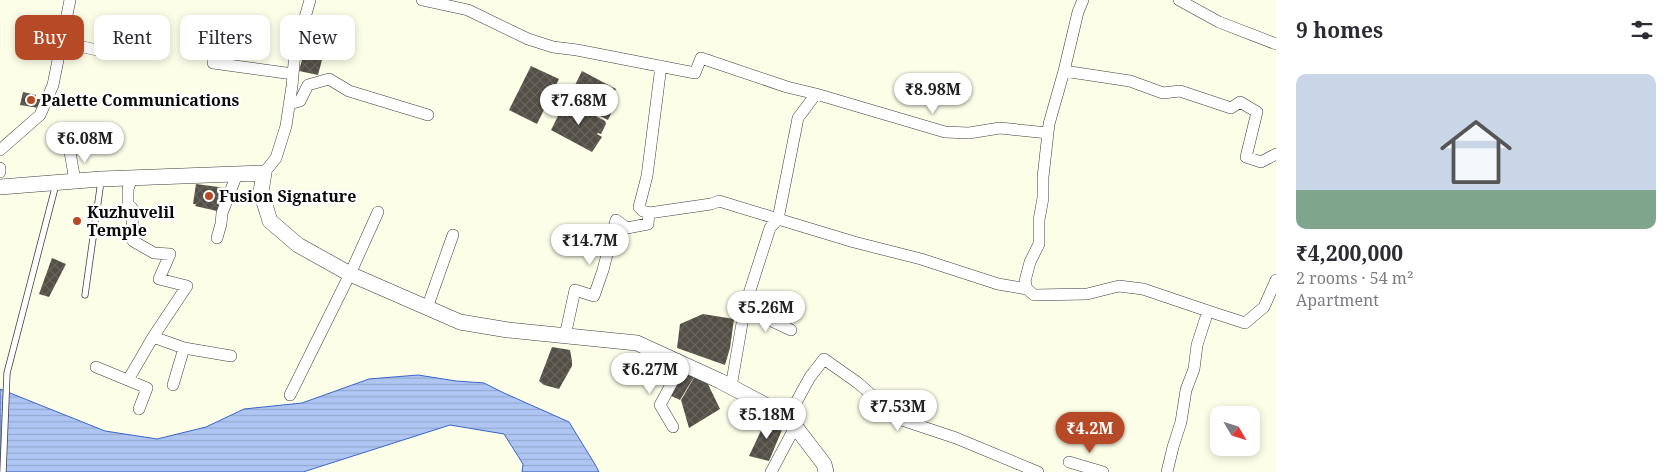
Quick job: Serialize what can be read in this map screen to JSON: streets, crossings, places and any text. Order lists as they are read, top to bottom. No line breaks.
{"places":["Palette Communications","Fusion Signature","Kuzhuvelil Temple"],"north":"bottom right","page":{"heading":"9 homes","chip":["Buy","Rent","Filters","New"],"list":[{"name":"₹4,200,000","note":"2 rooms · 54 m² · Apartment"}],"price":["₹8.98M","₹7.68M","₹6.08M","₹14.7M","₹5.26M","₹6.27M","₹7.53M","₹5.18M","₹4.2M"]}}
